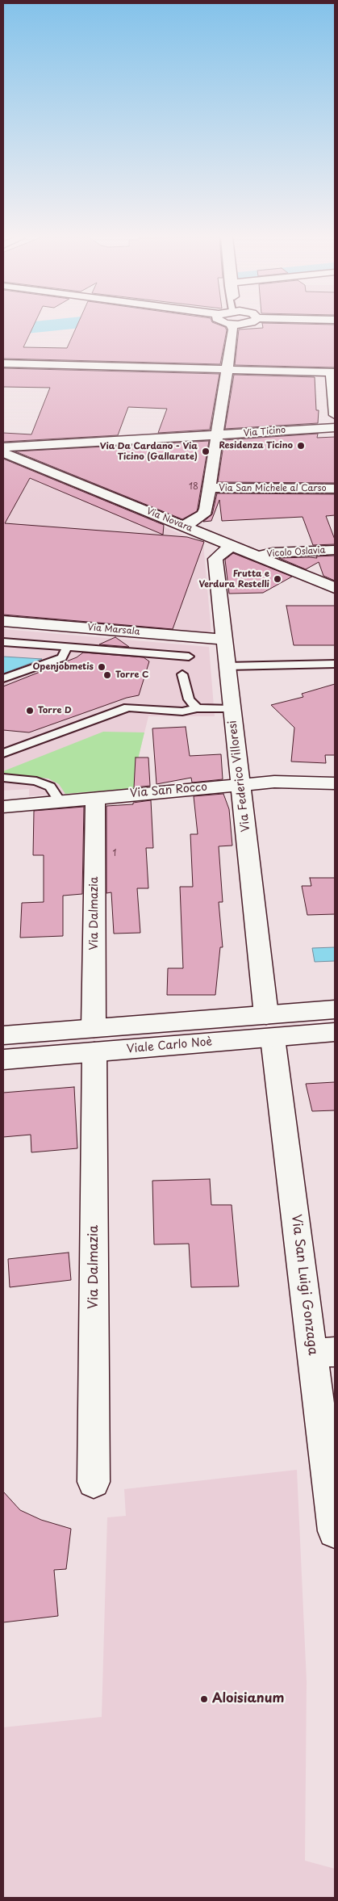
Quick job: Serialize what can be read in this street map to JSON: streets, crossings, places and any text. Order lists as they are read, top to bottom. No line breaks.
{"streets":{"street":["Via Ticino","Via San Michele al Carso","Via Novara","Vicolo Oslavia","Via Marsala","Via Federico Villoresi","Via San Rocco","Via Dalmazia","Viale Carlo Noè","Via San Luigi Gonzaga"]},"crossings":[["Via Ticino","Via Novara"],["Via Novara","Vicolo Oslavia"],["Via Novara","Via Federico Villoresi"],["Via Marsala","Via Federico Villoresi"],["Via Federico Villoresi","Via San Rocco"],["Via Federico Villoresi","Viale Carlo Noè"],["Via Federico Villoresi","Via San Luigi Gonzaga"],["Via San Rocco","Via Dalmazia"],["Via Dalmazia","Viale Carlo Noè"],["Viale Carlo Noè","Via San Luigi Gonzaga"]],"places":["Residenza Ticino","Via Da Cardano - Via Ticino (Gallarate)","Frutta e Verdura Restelli","Openjobmetis","Torre C","Torre D","Aloisianum"],"house_numbers":["18","1"]}
